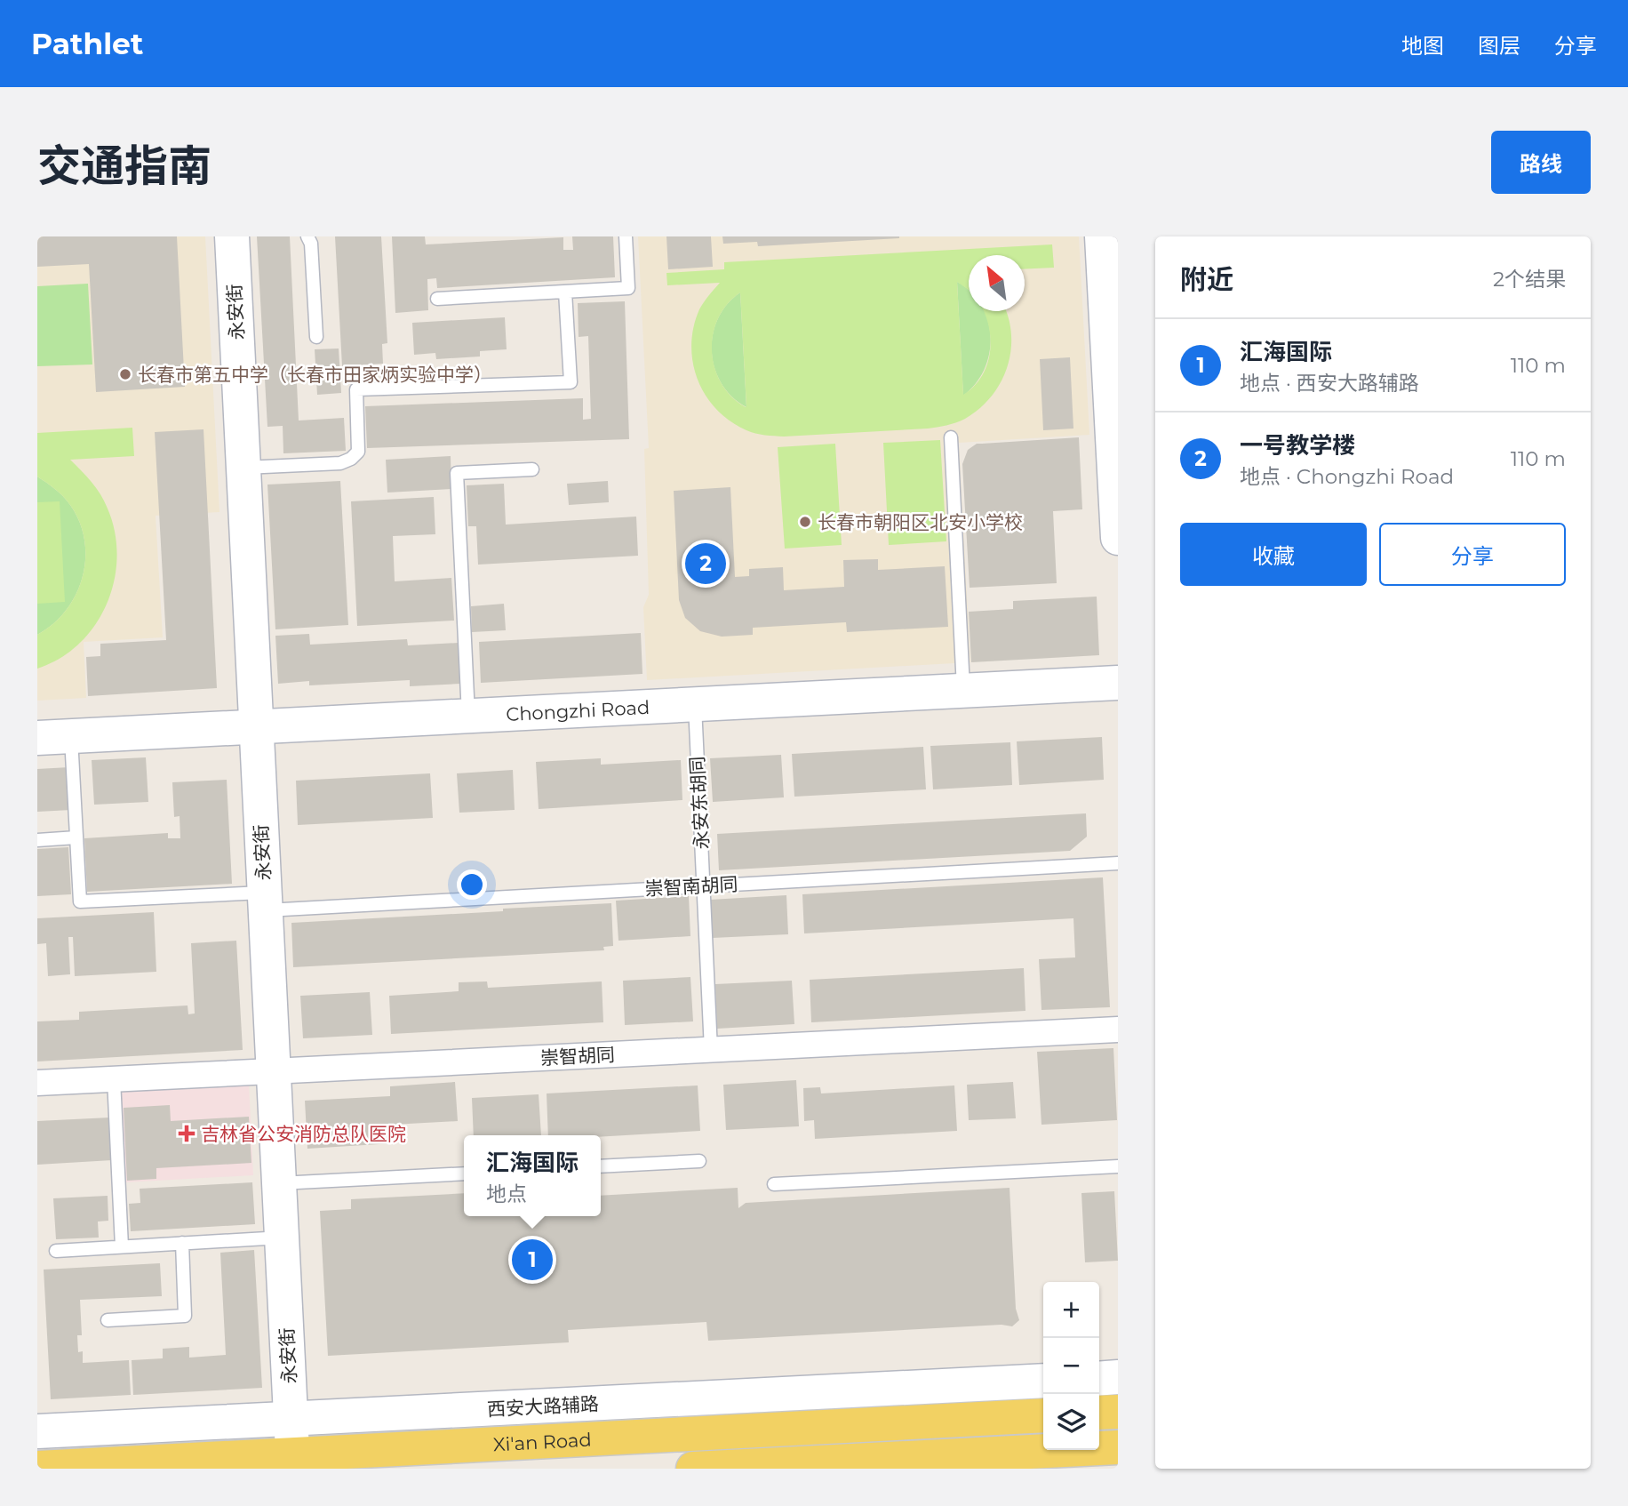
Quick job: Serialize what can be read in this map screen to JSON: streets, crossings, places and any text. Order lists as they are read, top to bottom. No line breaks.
{"streets":{"main road":["Xi'an Road"],"street":["永安街","Chongzhi Road","崇智胡同","西安大路辅路"],"lane":["永安东胡同","崇智南胡同"]},"crossings":[["永安街","Chongzhi Road"],["永安街","崇智南胡同"],["永安街","崇智胡同"],["永安街","西安大路辅路"],["永安街","Xi'an Road"],["Chongzhi Road","永安东胡同"],["永安东胡同","崇智南胡同"],["永安东胡同","崇智胡同"]],"places":{"other":["长春市第五中学（长春市田家炳实验中学）","长春市朝阳区北安小学校"],"health":["吉林省公安消防总队医院"]},"north":"top left","page":{"header":"Pathlet","nav":["地图","图层","分享"],"title":"交通指南","buttons":["路线",["收藏","分享"]],"heading":["附近","2个结果"],"list":[{"mark":"1","name":"汇海国际","note":"地点 · 西安大路辅路","value":"110 m"},{"mark":"2","name":"一号教学楼","note":"地点 · Chongzhi Road","value":"110 m"}],"pins":["2","1"],"popup":["汇海国际","地点"],"map_buttons":["+","−"]}}
